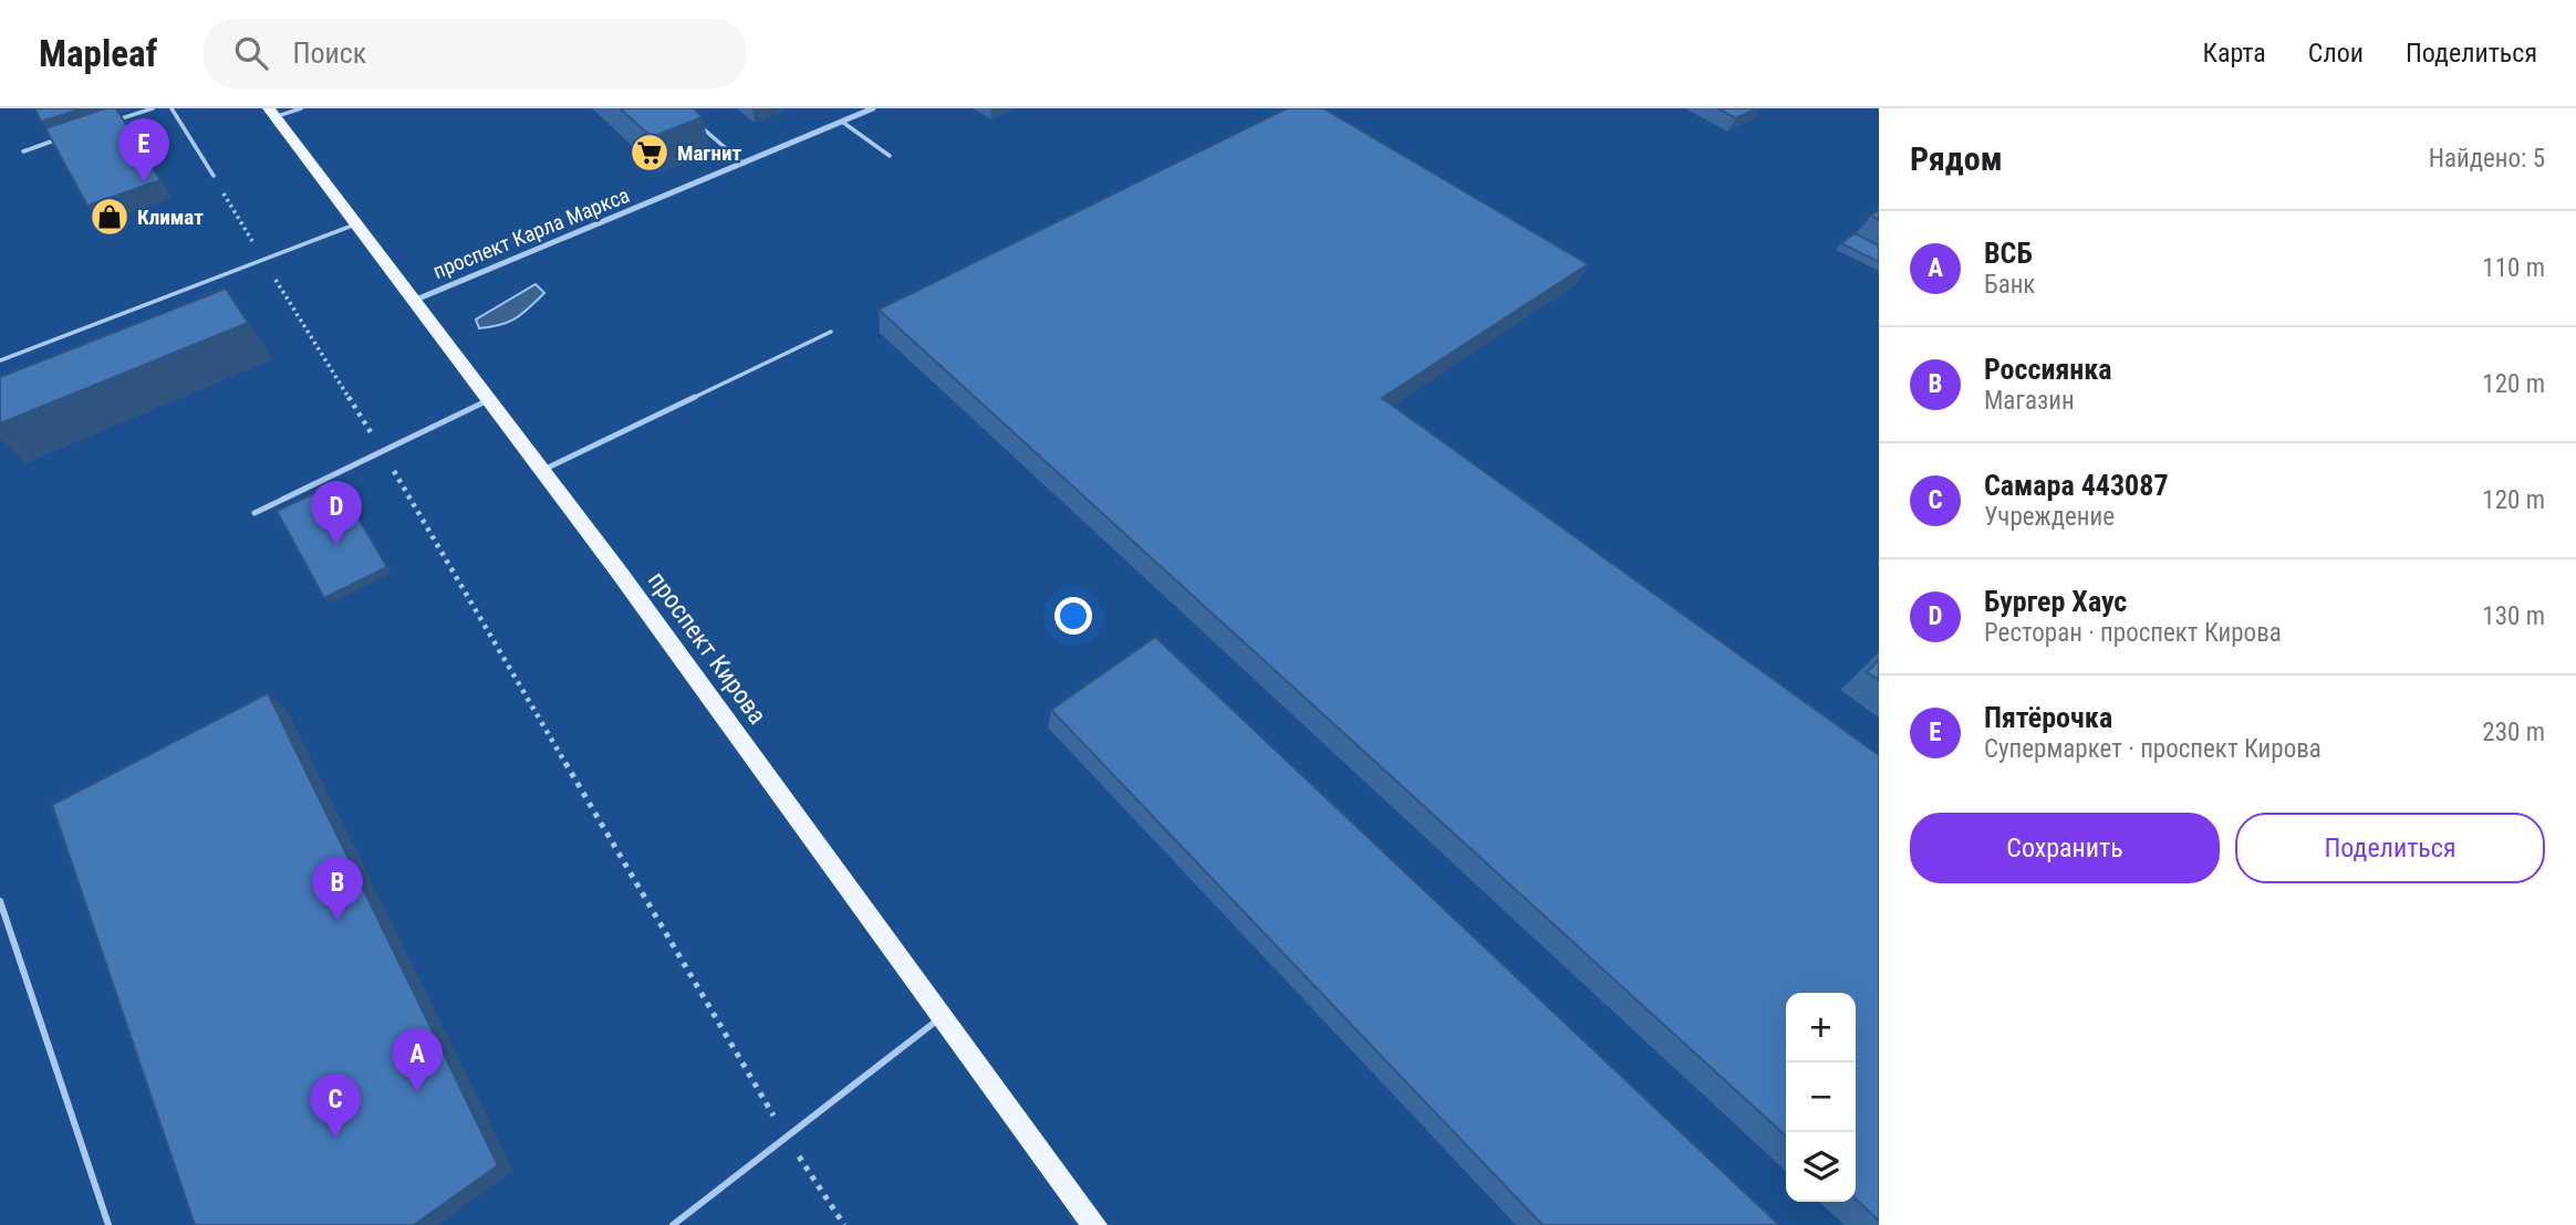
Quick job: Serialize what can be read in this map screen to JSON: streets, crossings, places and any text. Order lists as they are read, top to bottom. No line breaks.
{"streets":{"main road":["проспект Кирова"],"street":["проспект Карла Маркса"]},"crossings":[["проспект Карла Маркса","проспект Кирова"]],"places":{"supermarket":["Магнит"],"shop":["Климат"]},"page":{"header":"Mapleaf","search":"Поиск","nav":["Карта","Слои","Поделиться"],"heading":["Рядом","Найдено: 5"],"pins":["E","D","B","A","C"],"list":[{"mark":"A","name":"ВСБ","note":"Банк","value":"110 m"},{"mark":"B","name":"Россиянка","note":"Магазин","value":"120 m"},{"mark":"C","name":"Самара 443087","note":"Учреждение","value":"120 m"},{"mark":"D","name":"Бургер Хаус","note":"Ресторан · проспект Кирова","value":"130 m"},{"mark":"E","name":"Пятёрочка","note":"Супермаркет · проспект Кирова","value":"230 m"}],"buttons":["Сохранить","Поделиться"],"map_buttons":["+","−"]}}
